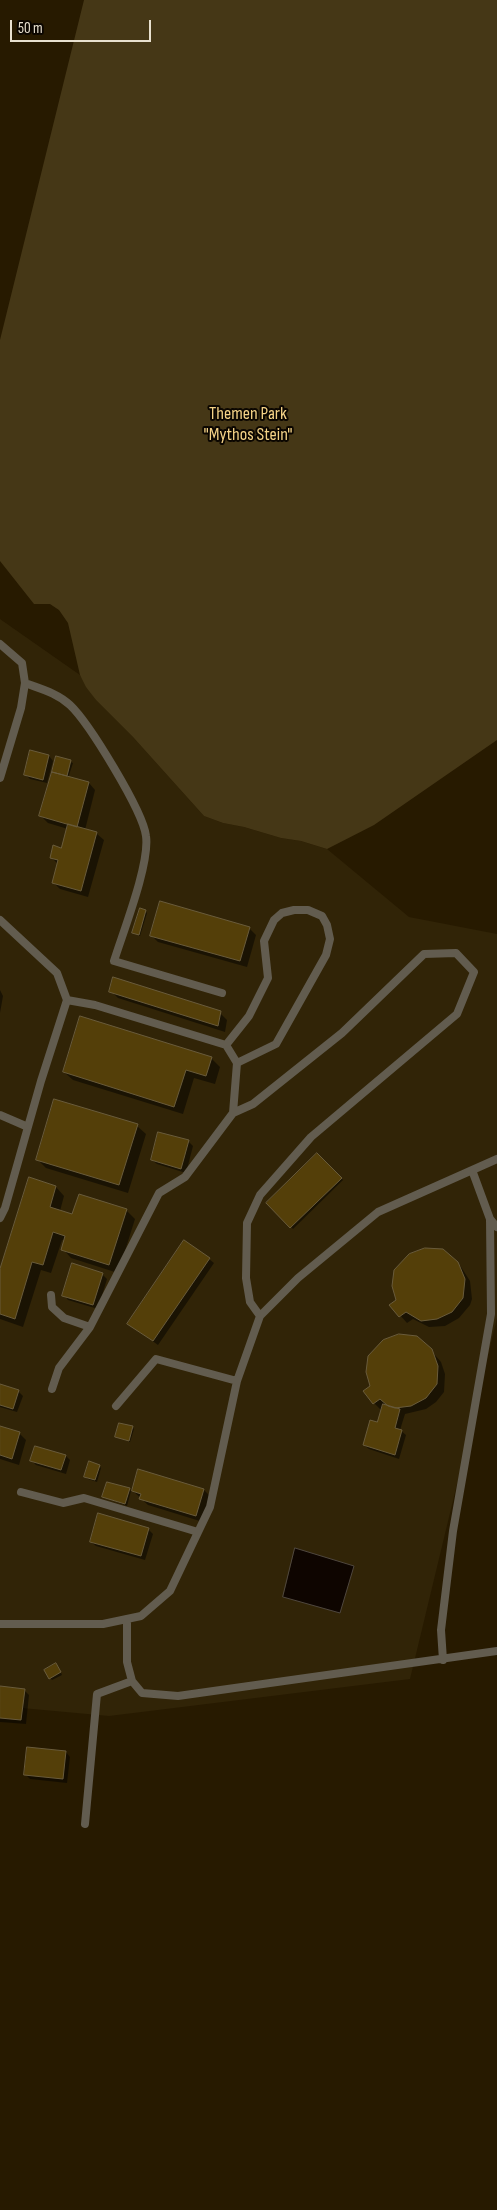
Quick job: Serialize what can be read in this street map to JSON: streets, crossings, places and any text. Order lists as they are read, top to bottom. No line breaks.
{"parks":["Themen Park \"Mythos Stein\""],"scale_bar":"50 m"}
